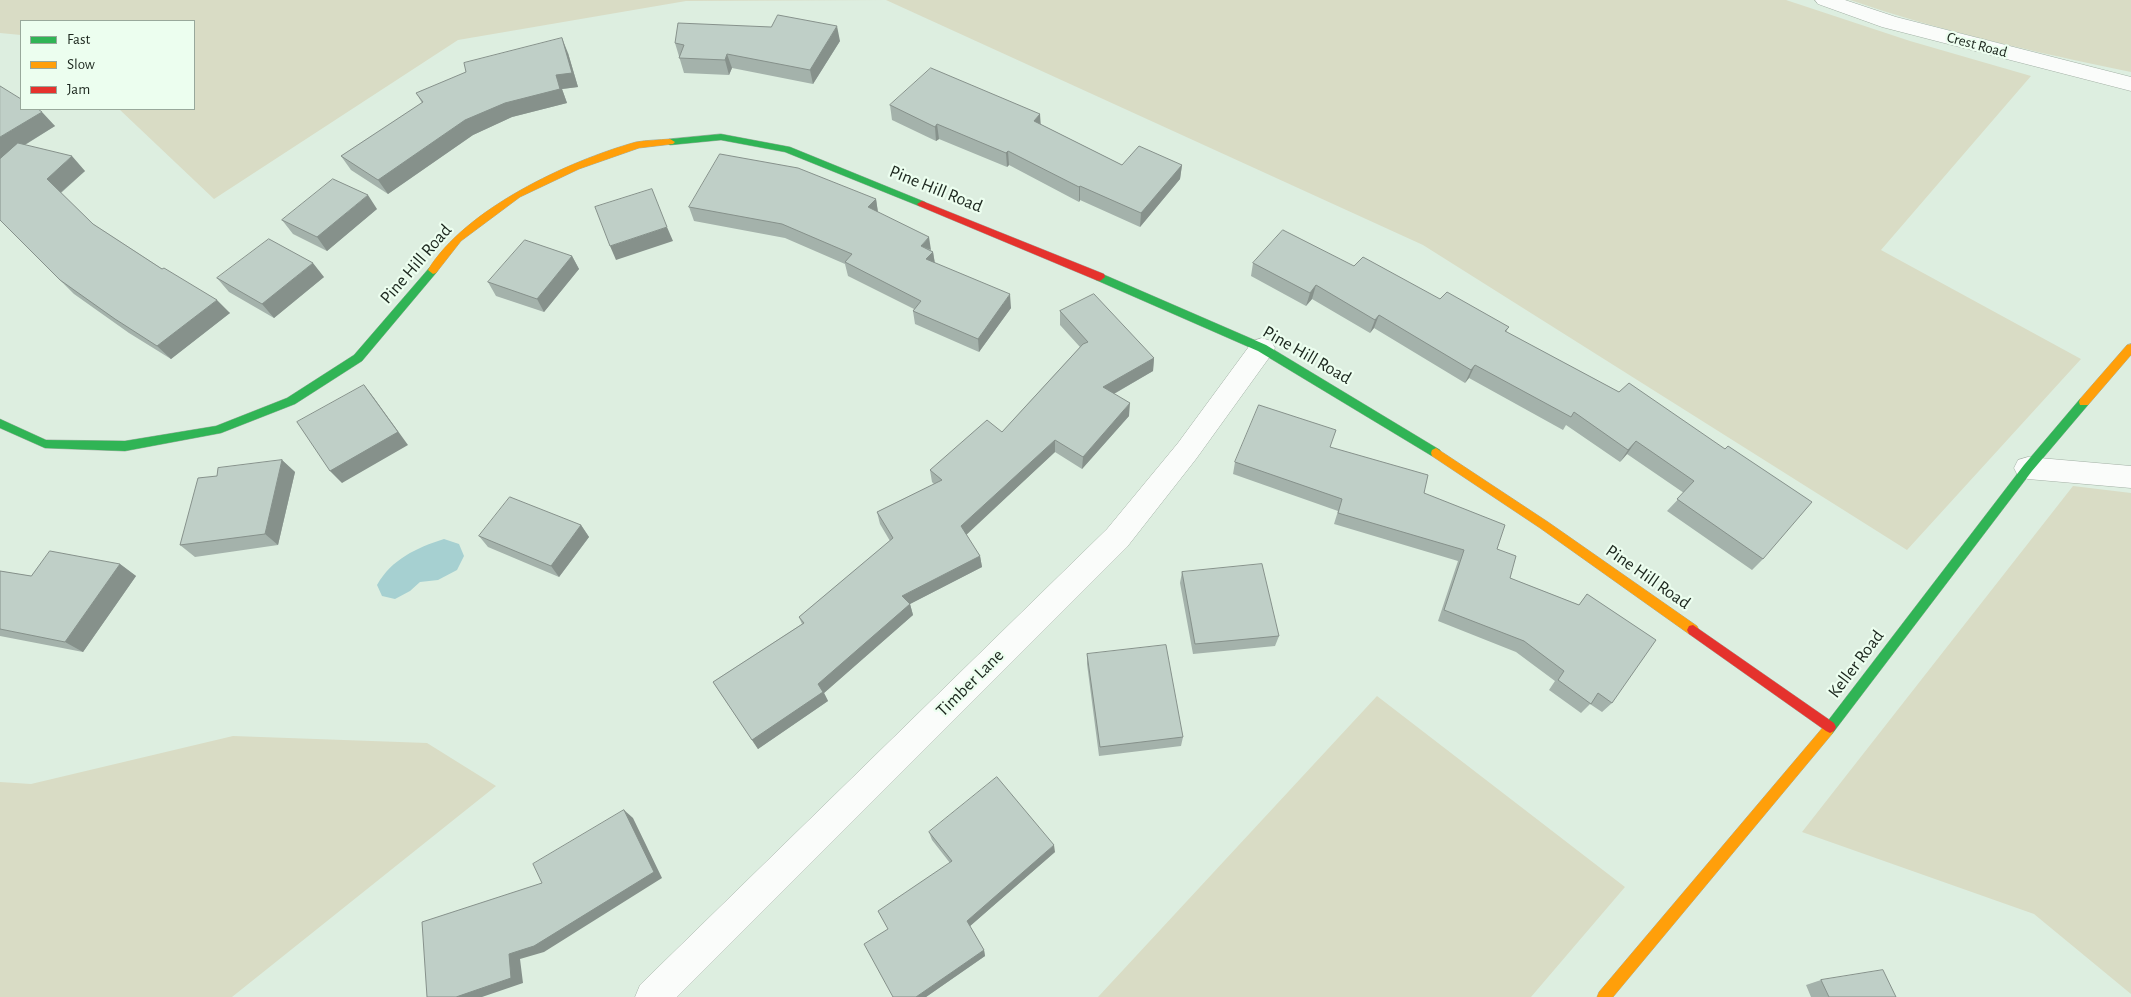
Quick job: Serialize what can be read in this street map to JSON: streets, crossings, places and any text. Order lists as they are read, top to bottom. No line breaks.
{"streets":{"street":["Crest Road","Pine Hill Road","Keller Road","Timber Lane"]},"crossings":[["Pine Hill Road","Keller Road"],["Pine Hill Road","Timber Lane"]],"legend":["Fast","Slow","Jam"]}
